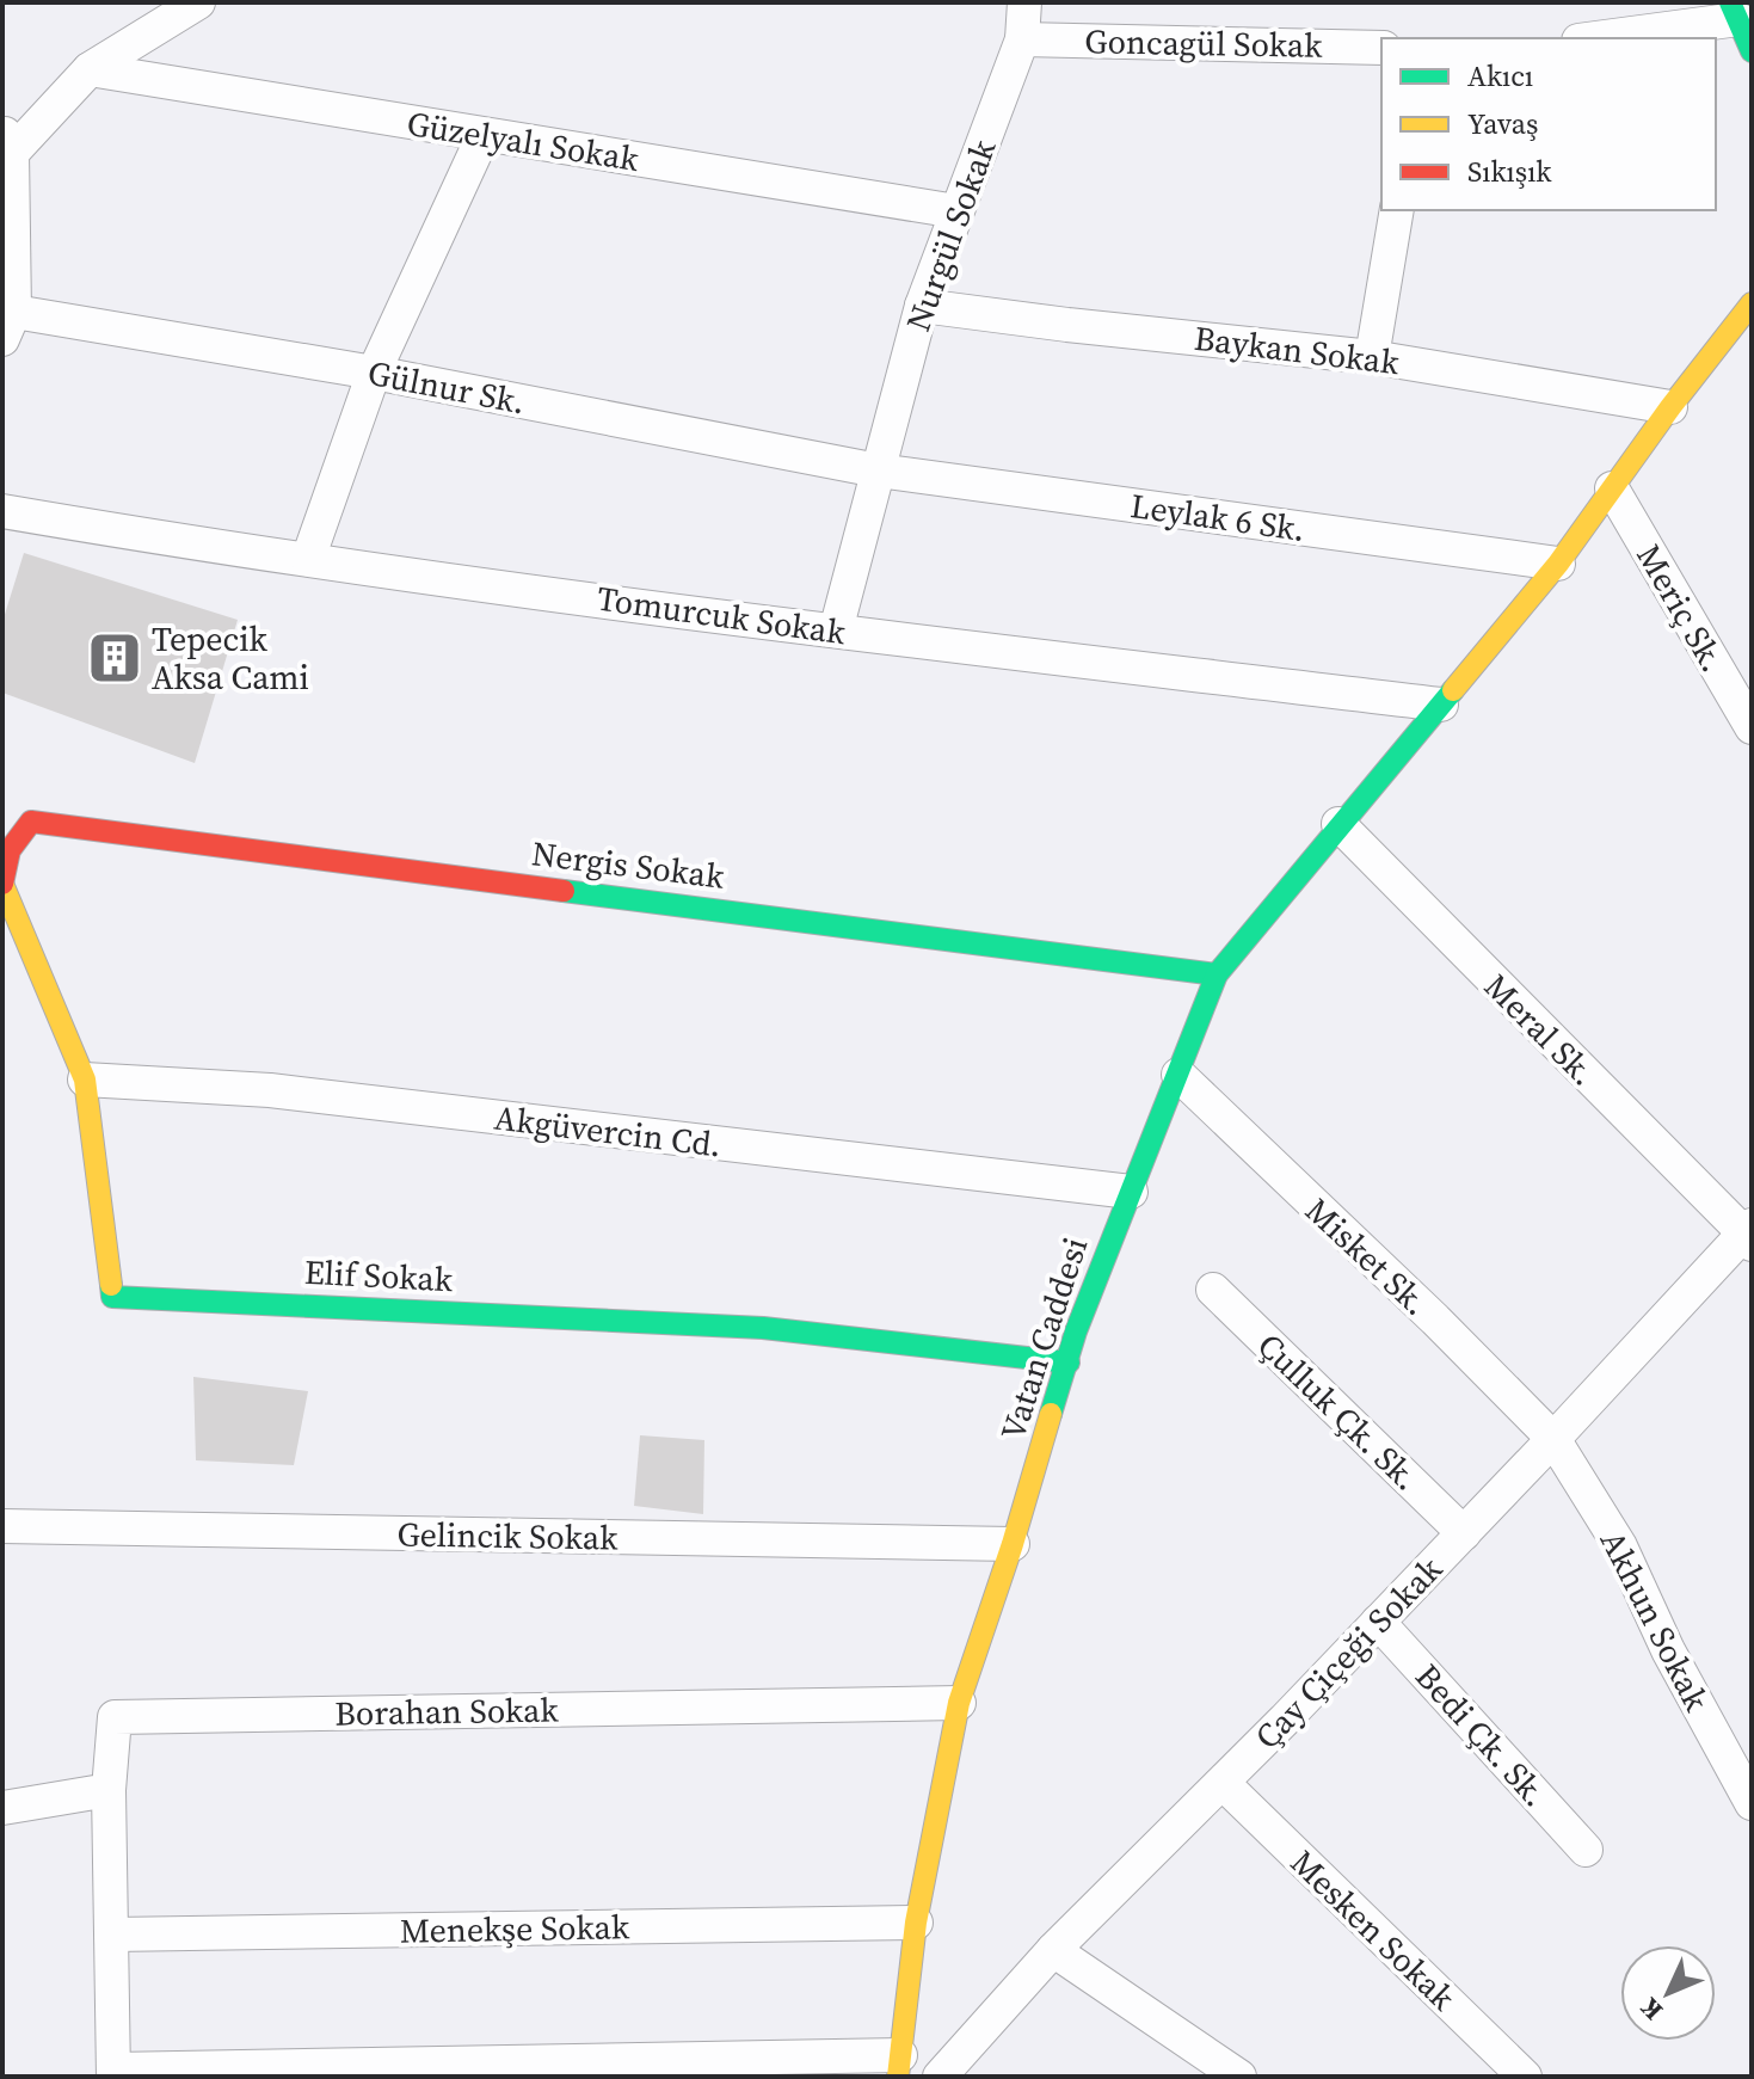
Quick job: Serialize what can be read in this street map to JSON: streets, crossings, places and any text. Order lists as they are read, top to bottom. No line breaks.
{"streets":{"street":["Goncagül Sokak","Güzelyalı Sokak","Nurgül Sokak","Baykan Sokak","Gülnur Sk.","Leylak 6 Sk.","Meriç Sk.","Tomurcuk Sokak","Nergis Sokak","Meral Sk.","Akgüvercin Cd.","Misket Sk.","Elif Sokak","Vatan Caddesi","Çulluk Çk. Sk.","Gelincik Sokak","Akhun Sokak","Çay Çiçeği Sokak","Borahan Sokak","Bedi Çk. Sk.","Menekşe Sokak","Mesken Sokak"]},"crossings":[["Goncagül Sokak","Nurgül Sokak"],["Güzelyalı Sokak","Nurgül Sokak"],["Nurgül Sokak","Baykan Sokak"],["Nurgül Sokak","Gülnur Sk."],["Nurgül Sokak","Leylak 6 Sk."],["Nurgül Sokak","Tomurcuk Sokak"],["Baykan Sokak","Vatan Caddesi"],["Gülnur Sk.","Leylak 6 Sk."],["Leylak 6 Sk.","Vatan Caddesi"],["Meriç Sk.","Vatan Caddesi"],["Tomurcuk Sokak","Vatan Caddesi"],["Nergis Sokak","Elif Sokak"],["Nergis Sokak","Vatan Caddesi"],["Meral Sk.","Vatan Caddesi"],["Meral Sk.","Çay Çiçeği Sokak"],["Akgüvercin Cd.","Elif Sokak"],["Akgüvercin Cd.","Vatan Caddesi"],["Misket Sk.","Vatan Caddesi"],["Misket Sk.","Akhun Sokak"],["Misket Sk.","Çay Çiçeği Sokak"],["Elif Sokak","Vatan Caddesi"],["Vatan Caddesi","Gelincik Sokak"],["Vatan Caddesi","Borahan Sokak"],["Vatan Caddesi","Menekşe Sokak"],["Çulluk Çk. Sk.","Çay Çiçeği Sokak"],["Akhun Sokak","Çay Çiçeği Sokak"],["Çay Çiçeği Sokak","Bedi Çk. Sk."],["Çay Çiçeği Sokak","Mesken Sokak"]],"places":{"building":["Tepecik Aksa Cami"]},"legend":["Akıcı","Yavaş","Sıkışık"],"north":"bottom left"}
